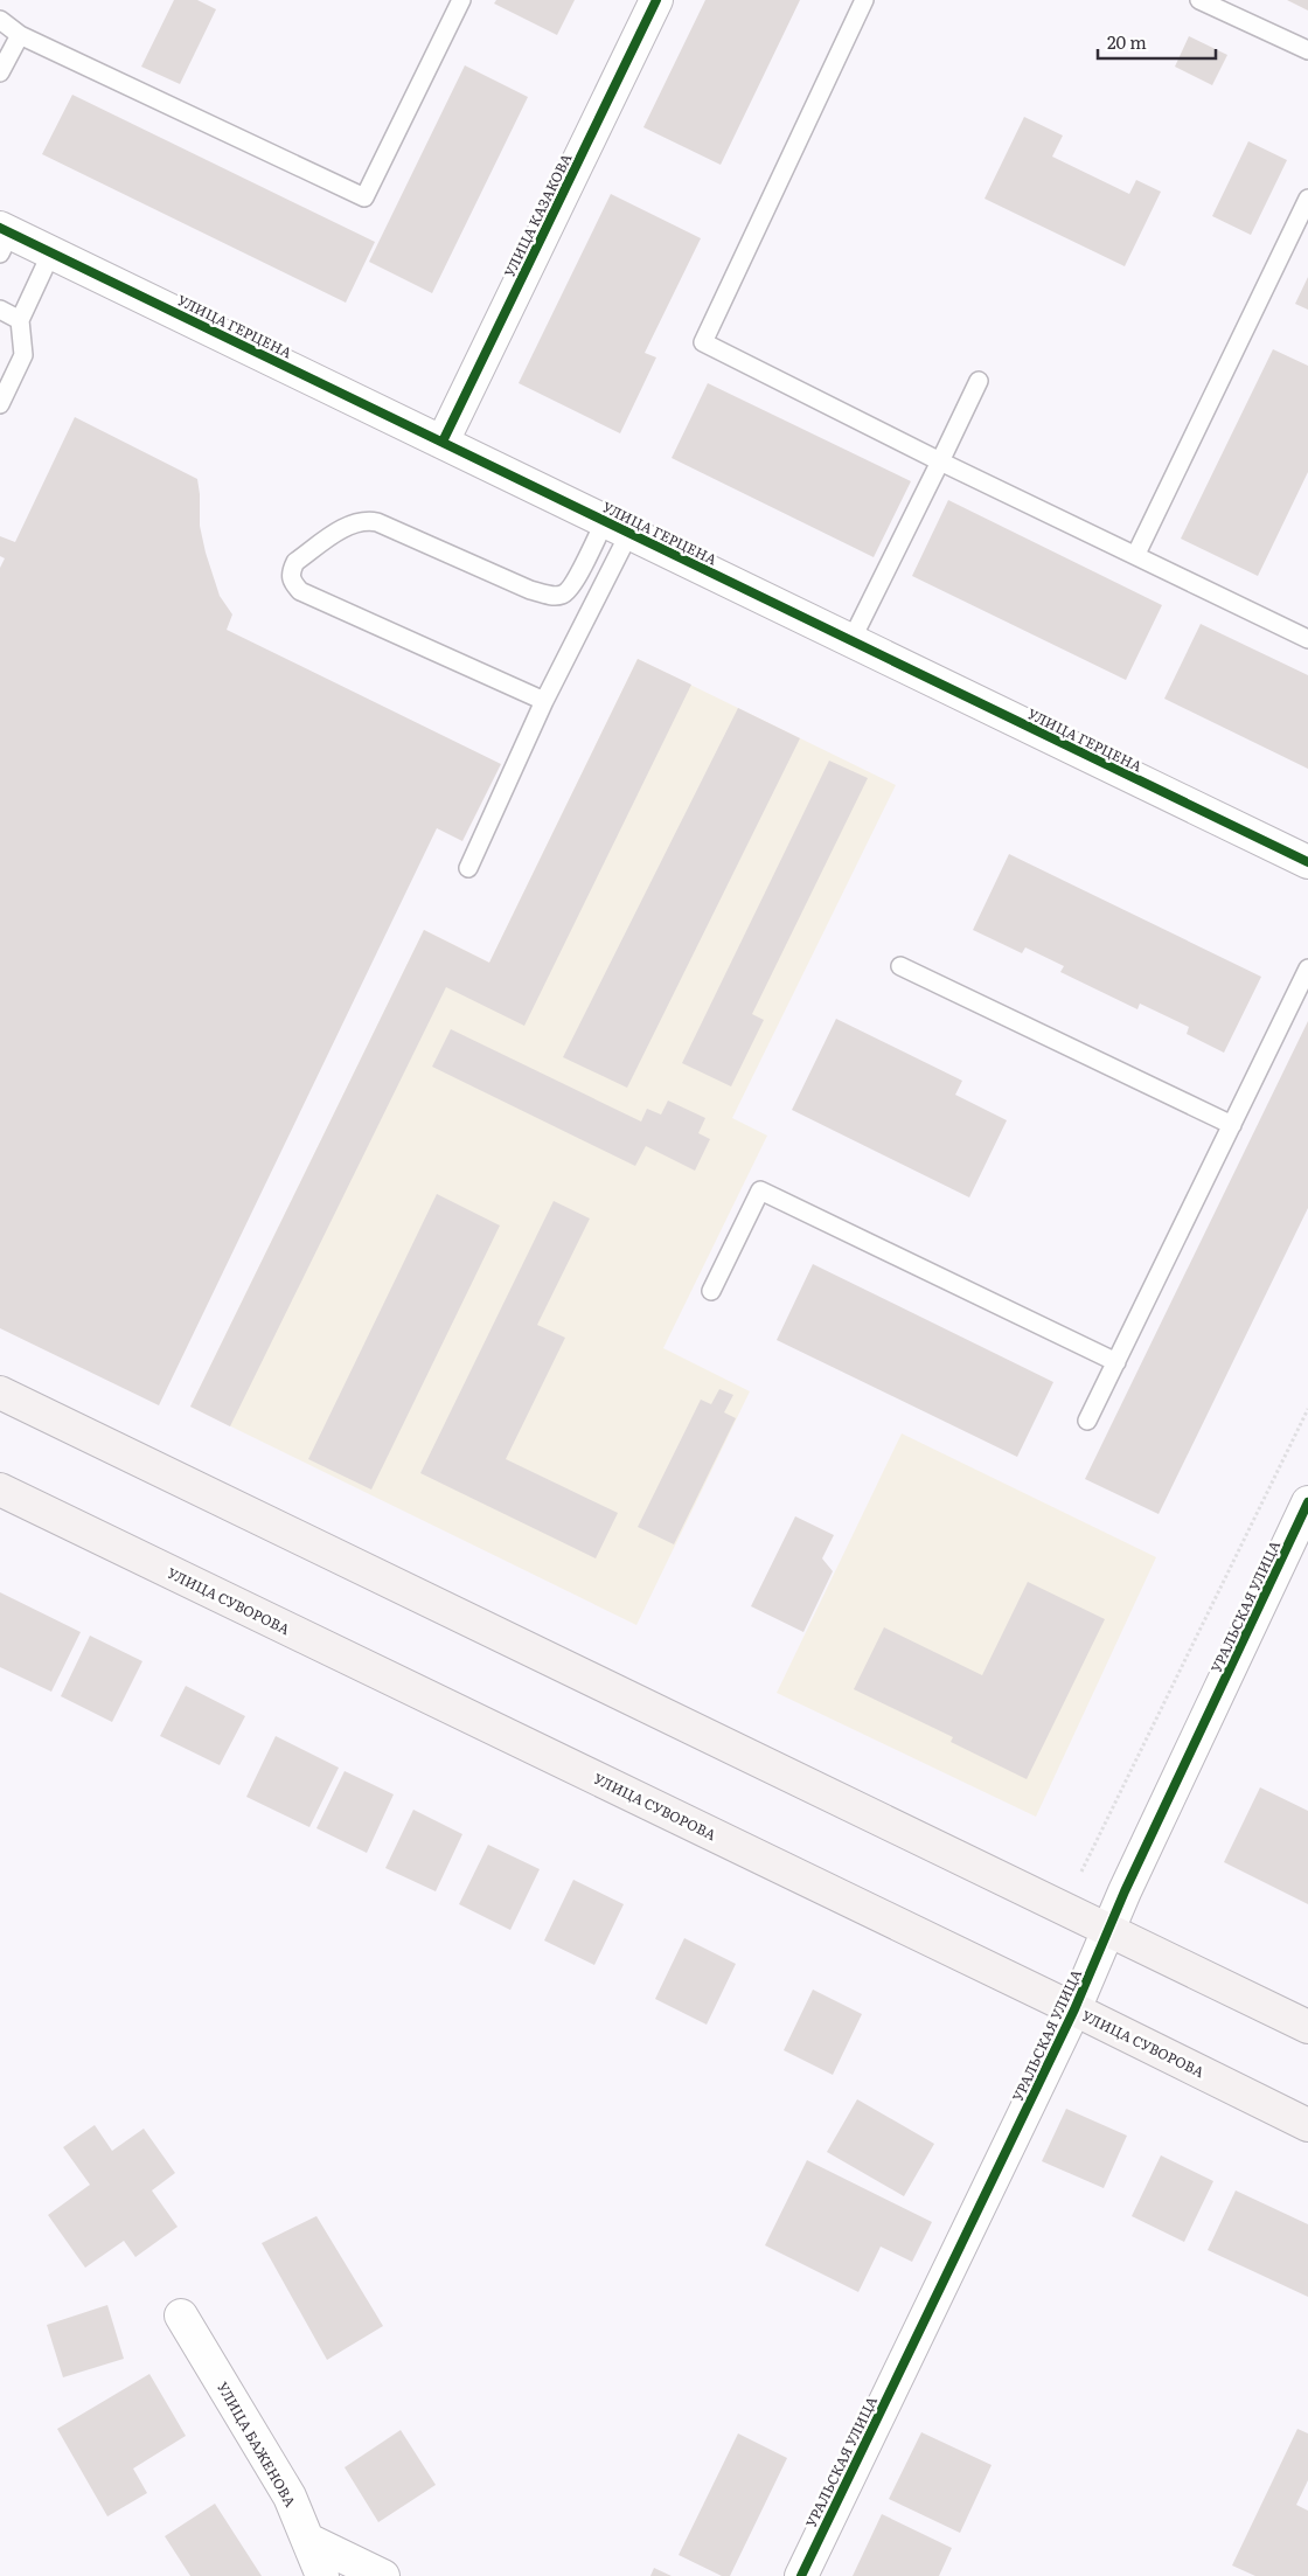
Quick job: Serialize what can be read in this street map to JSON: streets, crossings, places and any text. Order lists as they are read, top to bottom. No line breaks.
{"streets":{"main road":["УЛИЦА СУВОРОВА"],"street":["УЛИЦА КАЗАКОВА","УЛИЦА ГЕРЦЕНА","УРАЛЬСКАЯ УЛИЦА","УЛИЦА БАЖЕНОВА"]},"crossings":[["УЛИЦА КАЗАКОВА","УЛИЦА ГЕРЦЕНА"],["УЛИЦА СУВОРОВА","УРАЛЬСКАЯ УЛИЦА"]],"scale_bar":"20 m"}
